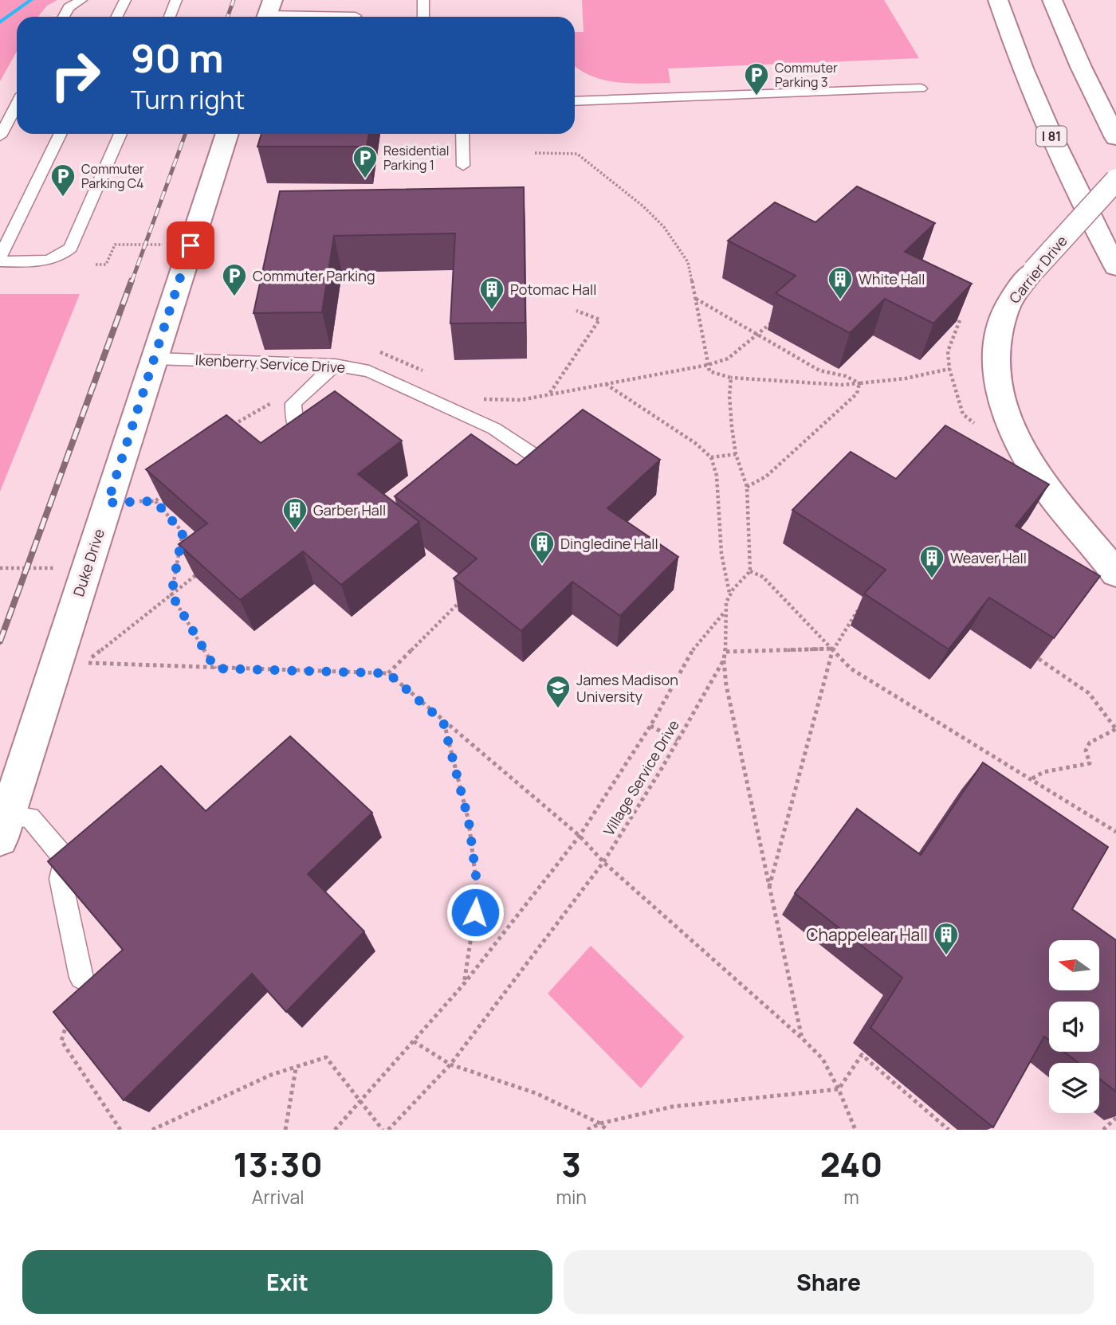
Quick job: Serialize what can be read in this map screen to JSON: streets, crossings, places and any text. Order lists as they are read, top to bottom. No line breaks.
{"streets":{"main road":["I 81","Carrier Drive","Duke Drive"],"lane":["Ikenberry Service Drive"],"path":["Village Service Drive"]},"crossings":[["Ikenberry Service Drive","Duke Drive"]],"places":{"parking":["Commuter Parking 3","Residential Parking 1","Commuter Parking C4","Commuter Parking"],"building":["White Hall","Potomac Hall","Garber Hall","Dingledine Hall","Weaver Hall","Chappelear Hall"],"school or university":["James Madison University"]},"north":"left","page":{"turn":["90 m","Turn right"],"eta":["13:30","Arrival","3","min","240","m"],"buttons":["Exit","Share"]}}
